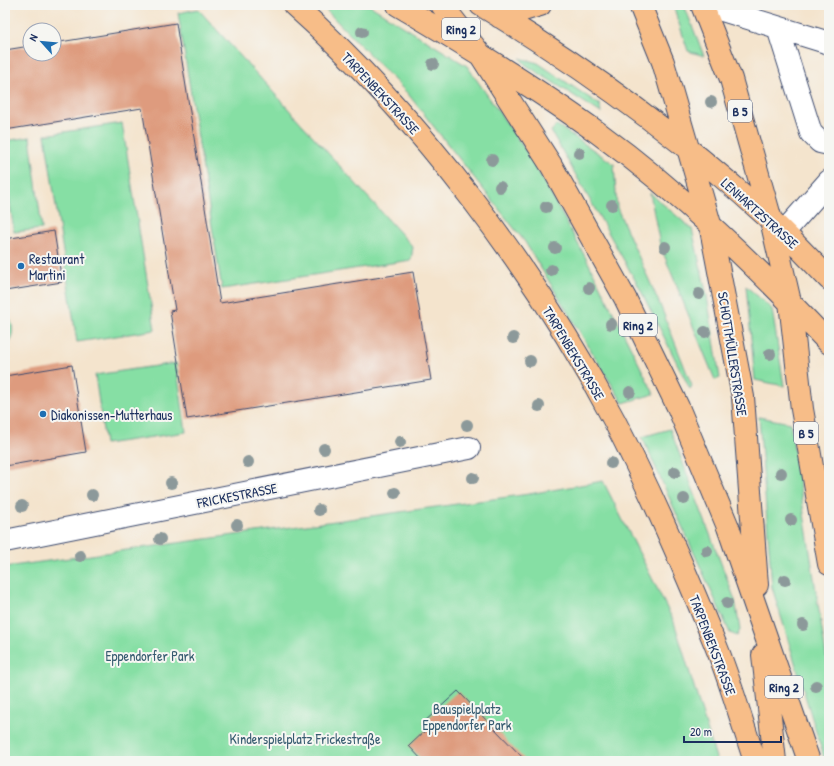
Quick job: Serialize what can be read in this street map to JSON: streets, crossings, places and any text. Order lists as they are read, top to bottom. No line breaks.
{"streets":{"main road":["Ring 2","TARPENBEKSTRASSE","B 5","LENHARTZSTRASSE","SCHOTTMÜLLERSTRASSE"],"street":["FRICKESTRASSE"]},"crossings":[["Ring 2","SCHOTTMÜLLERSTRASSE"],["B 5","LENHARTZSTRASSE"],["LENHARTZSTRASSE","SCHOTTMÜLLERSTRASSE"]],"parks":["Eppendorfer Park","Bauspielplatz Eppendorfer Park","Kinderspielplatz Frickestraße"],"places":["Restaurant Martini","Diakonissen-Mutterhaus"],"scale_bar":"20 m","north":"top left"}
